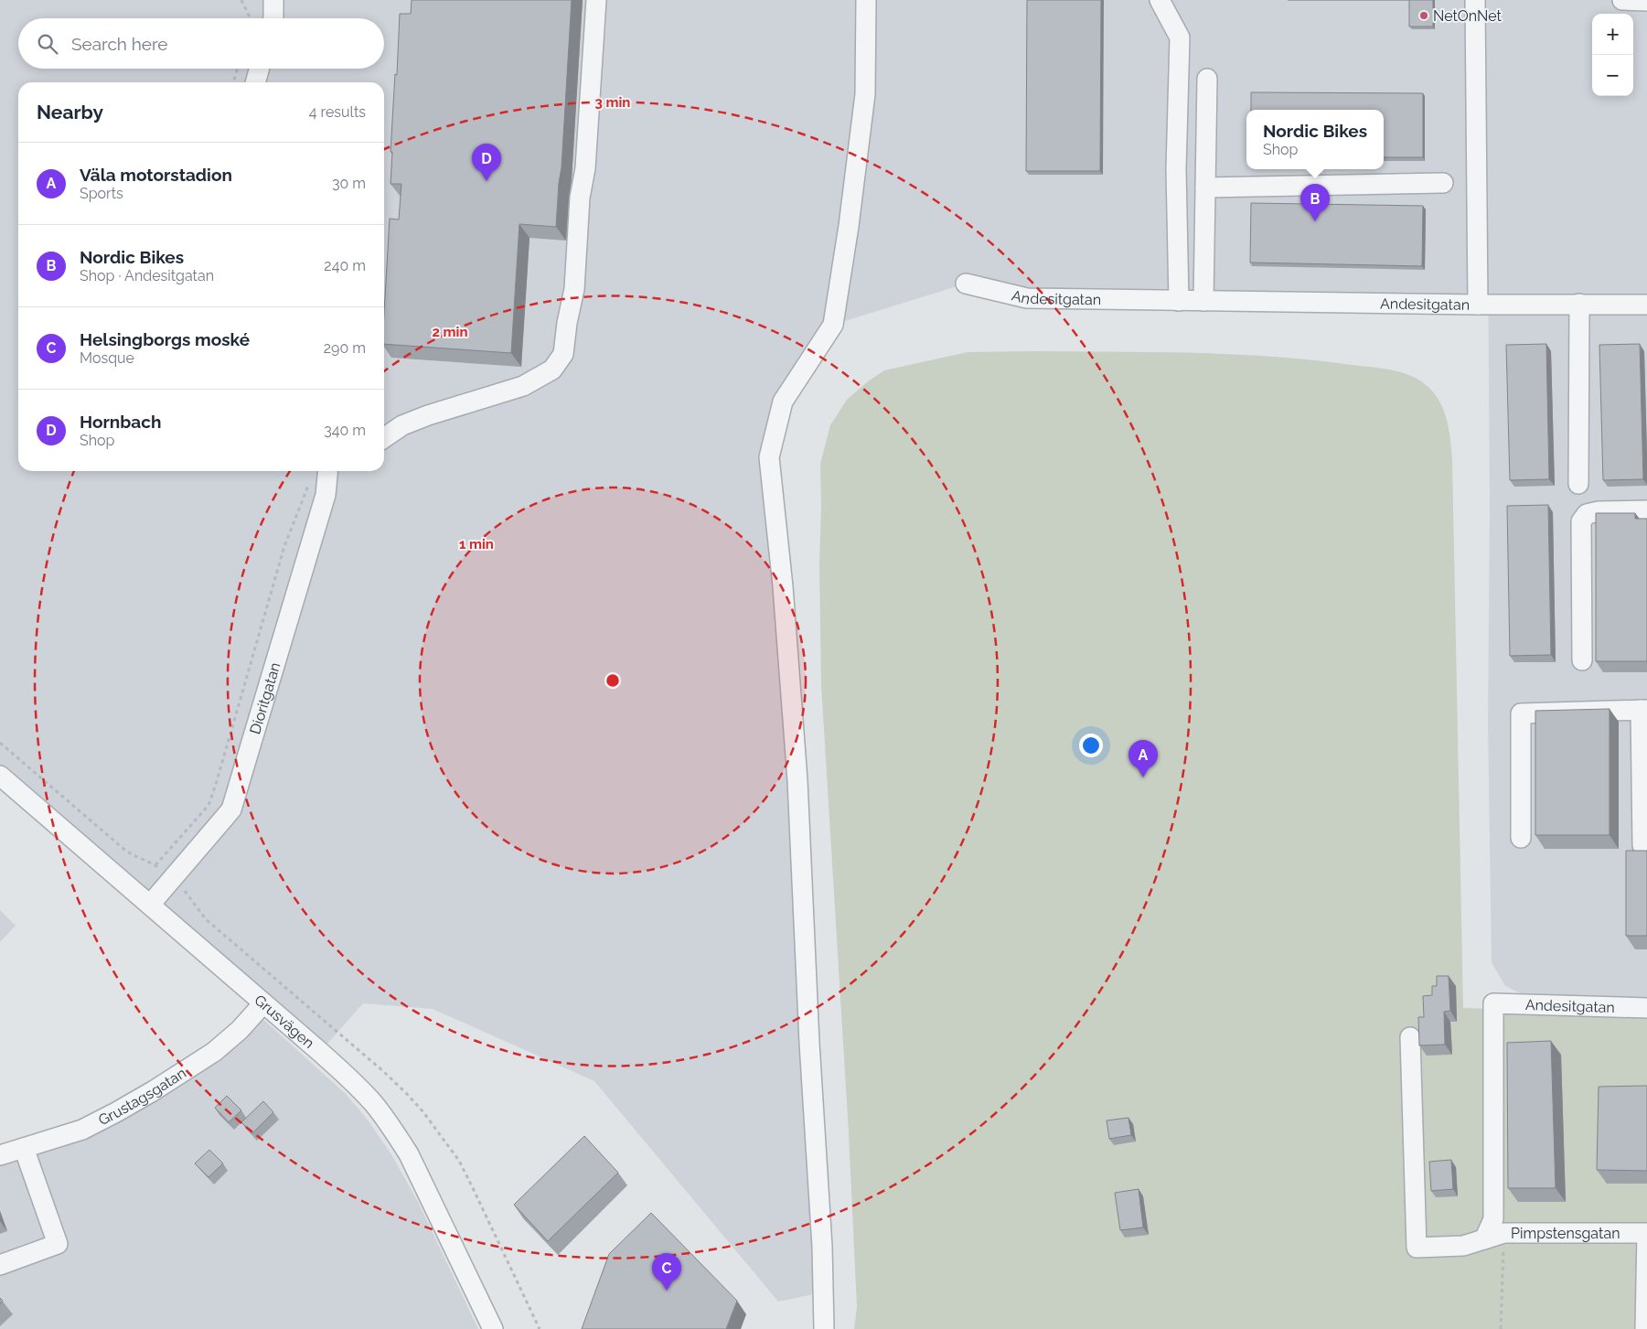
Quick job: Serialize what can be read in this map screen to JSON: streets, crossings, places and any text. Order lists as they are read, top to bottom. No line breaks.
{"streets":{"street":["Andesitgatan","Dioritgatan","Grusvägen","Grustagsgatan","Pimpstensgatan"]},"crossings":[["Andesitgatan","Pimpstensgatan"],["Dioritgatan","Grusvägen"],["Grusvägen","Grustagsgatan"]],"places":["NetOnNet"],"page":{"map_buttons":["+","−"],"search":"Search here","heading":["Nearby","4 results"],"popup":["Nordic Bikes","Shop"],"list":[{"mark":"A","name":"Väla motorstadion","note":"Sports","value":"30 m"},{"mark":"B","name":"Nordic Bikes","note":"Shop · Andesitgatan","value":"240 m"},{"mark":"C","name":"Helsingborgs moské","note":"Mosque","value":"290 m"},{"mark":"D","name":"Hornbach","note":"Shop","value":"340 m"}],"pins":["D","B","A","C"]},"rings":["3 min","2 min","1 min"]}
